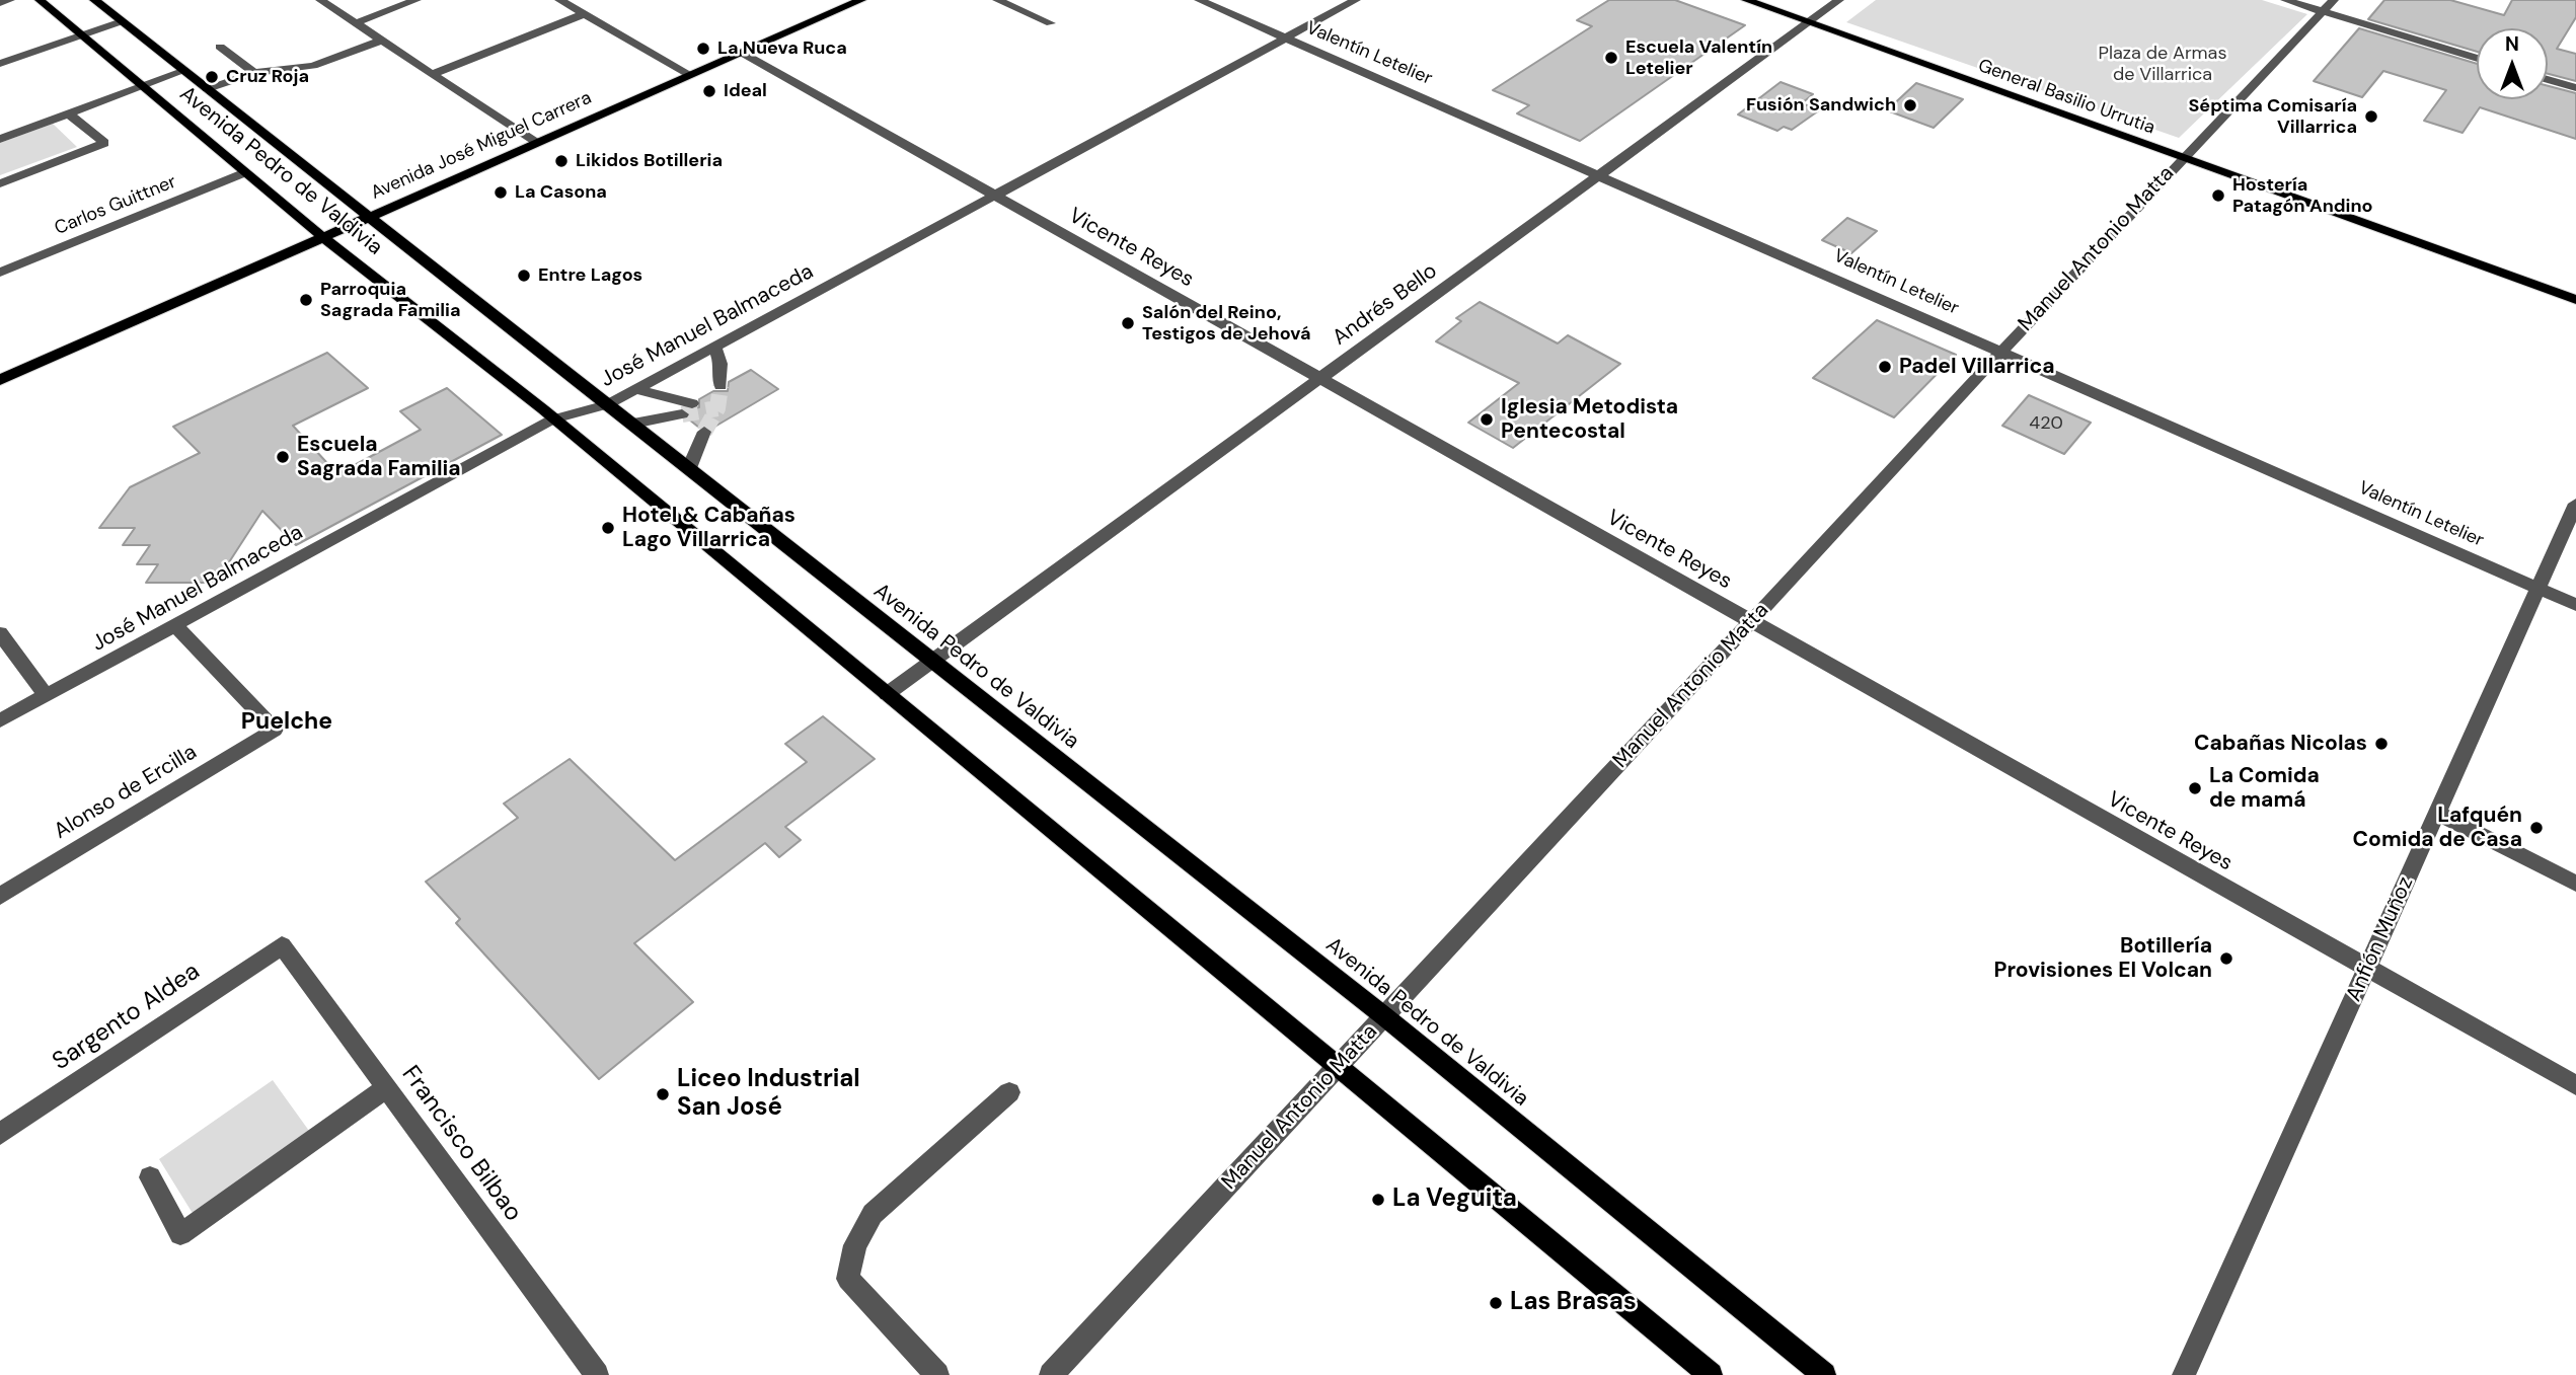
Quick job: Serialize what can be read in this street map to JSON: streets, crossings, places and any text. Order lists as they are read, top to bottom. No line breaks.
{"streets":{"main road":["General Basilio Urrutia","Avenida José Miguel Carrera","Avenida Pedro de Valdivia"],"street":["Valentín Letelier","Carlos Guittner","Vicente Reyes","Manuel Antonio Matta","Andrés Bello","José Manuel Balmaceda","Alonso de Ercilla","Anfión Muñoz","Sargento Aldea","Francisco Bilbao"]},"crossings":[["Valentín Letelier","Manuel Antonio Matta"],["Valentín Letelier","Andrés Bello"],["Valentín Letelier","José Manuel Balmaceda"],["Valentín Letelier","Anfión Muñoz"],["General Basilio Urrutia","Manuel Antonio Matta"],["General Basilio Urrutia","Andrés Bello"],["Avenida José Miguel Carrera","Avenida Pedro de Valdivia"],["Avenida José Miguel Carrera","Vicente Reyes"],["Avenida Pedro de Valdivia","Carlos Guittner"],["Avenida Pedro de Valdivia","Manuel Antonio Matta"],["Avenida Pedro de Valdivia","Andrés Bello"],["Avenida Pedro de Valdivia","José Manuel Balmaceda"],["Vicente Reyes","Manuel Antonio Matta"],["Vicente Reyes","Andrés Bello"],["Vicente Reyes","José Manuel Balmaceda"],["Vicente Reyes","Anfión Muñoz"],["José Manuel Balmaceda","Alonso de Ercilla"],["Sargento Aldea","Francisco Bilbao"]],"districts":["Puelche"],"parks":["Plaza de Armas de Villarrica"],"places":["La Nueva Ruca","Escuela Valentín Letelier","Cruz Roja","Ideal","Fusión Sandwich","Séptima Comisaría Villarrica","Likidos Botilleria","La Casona","Hostería Patagón Andino","Entre Lagos","Parroquia Sagrada Familia","Salón del Reino, Testigos de Jehová","Padel Villarrica","Iglesia Metodista Pentecostal","Escuela Sagrada Familia","Hotel & Cabañas Lago Villarrica","Cabañas Nicolas","La Comida de mamá","Lafquén Comida de Casa","Botillería Provisiones El Volcan","Liceo Industrial San José","La Veguita","Las Brasas"],"house_numbers":["420"],"north":"top"}
